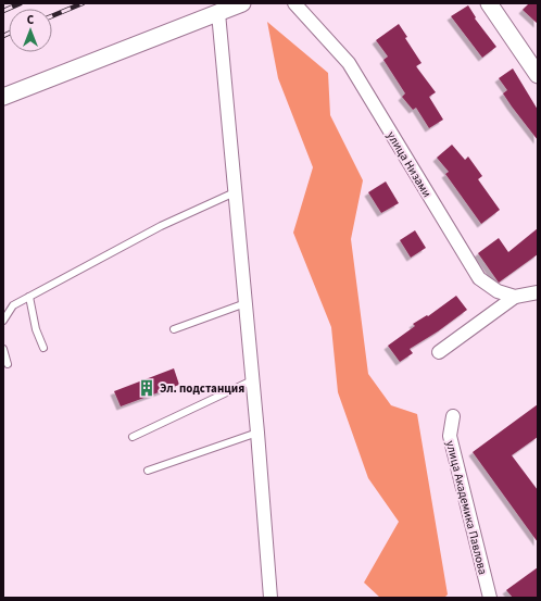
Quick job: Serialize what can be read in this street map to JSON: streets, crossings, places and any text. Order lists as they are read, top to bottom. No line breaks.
{"streets":{"street":["улица Низами","улица Академика Павлова"]},"places":{"building":["Эл. подстанция"]},"north":"top"}
